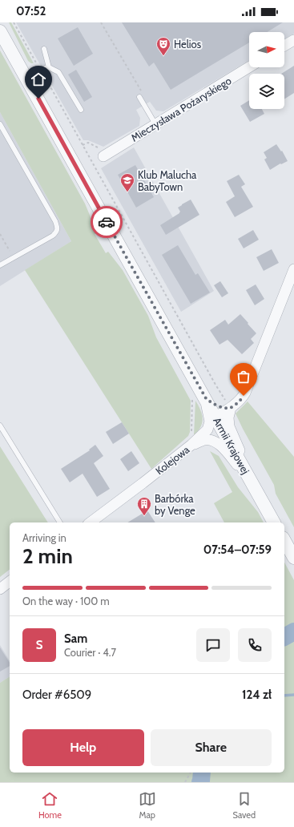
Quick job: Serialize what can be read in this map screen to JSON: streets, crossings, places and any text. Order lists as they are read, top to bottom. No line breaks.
{"streets":{"street":["Mieczysława Pożaryskiego","Armii Krajowej","Kolejowa"]},"crossings":[["Armii Krajowej","Kolejowa"]],"places":{"theatre":["Helios"],"school or university":["Klub Malucha BabyTown"],"building":["Barbórka by Venge"]},"north":"right","page":{"status":"07:52","heading":["2 min","Arriving in","07:54–07:59"],"panel":["Sam","Courier · 4.7","Order #6509","124 zł"],"bar":"On the way · 100 m","round":"S","buttons":["Help","Share"],"tabs":["Home","Map","Saved"]}}
